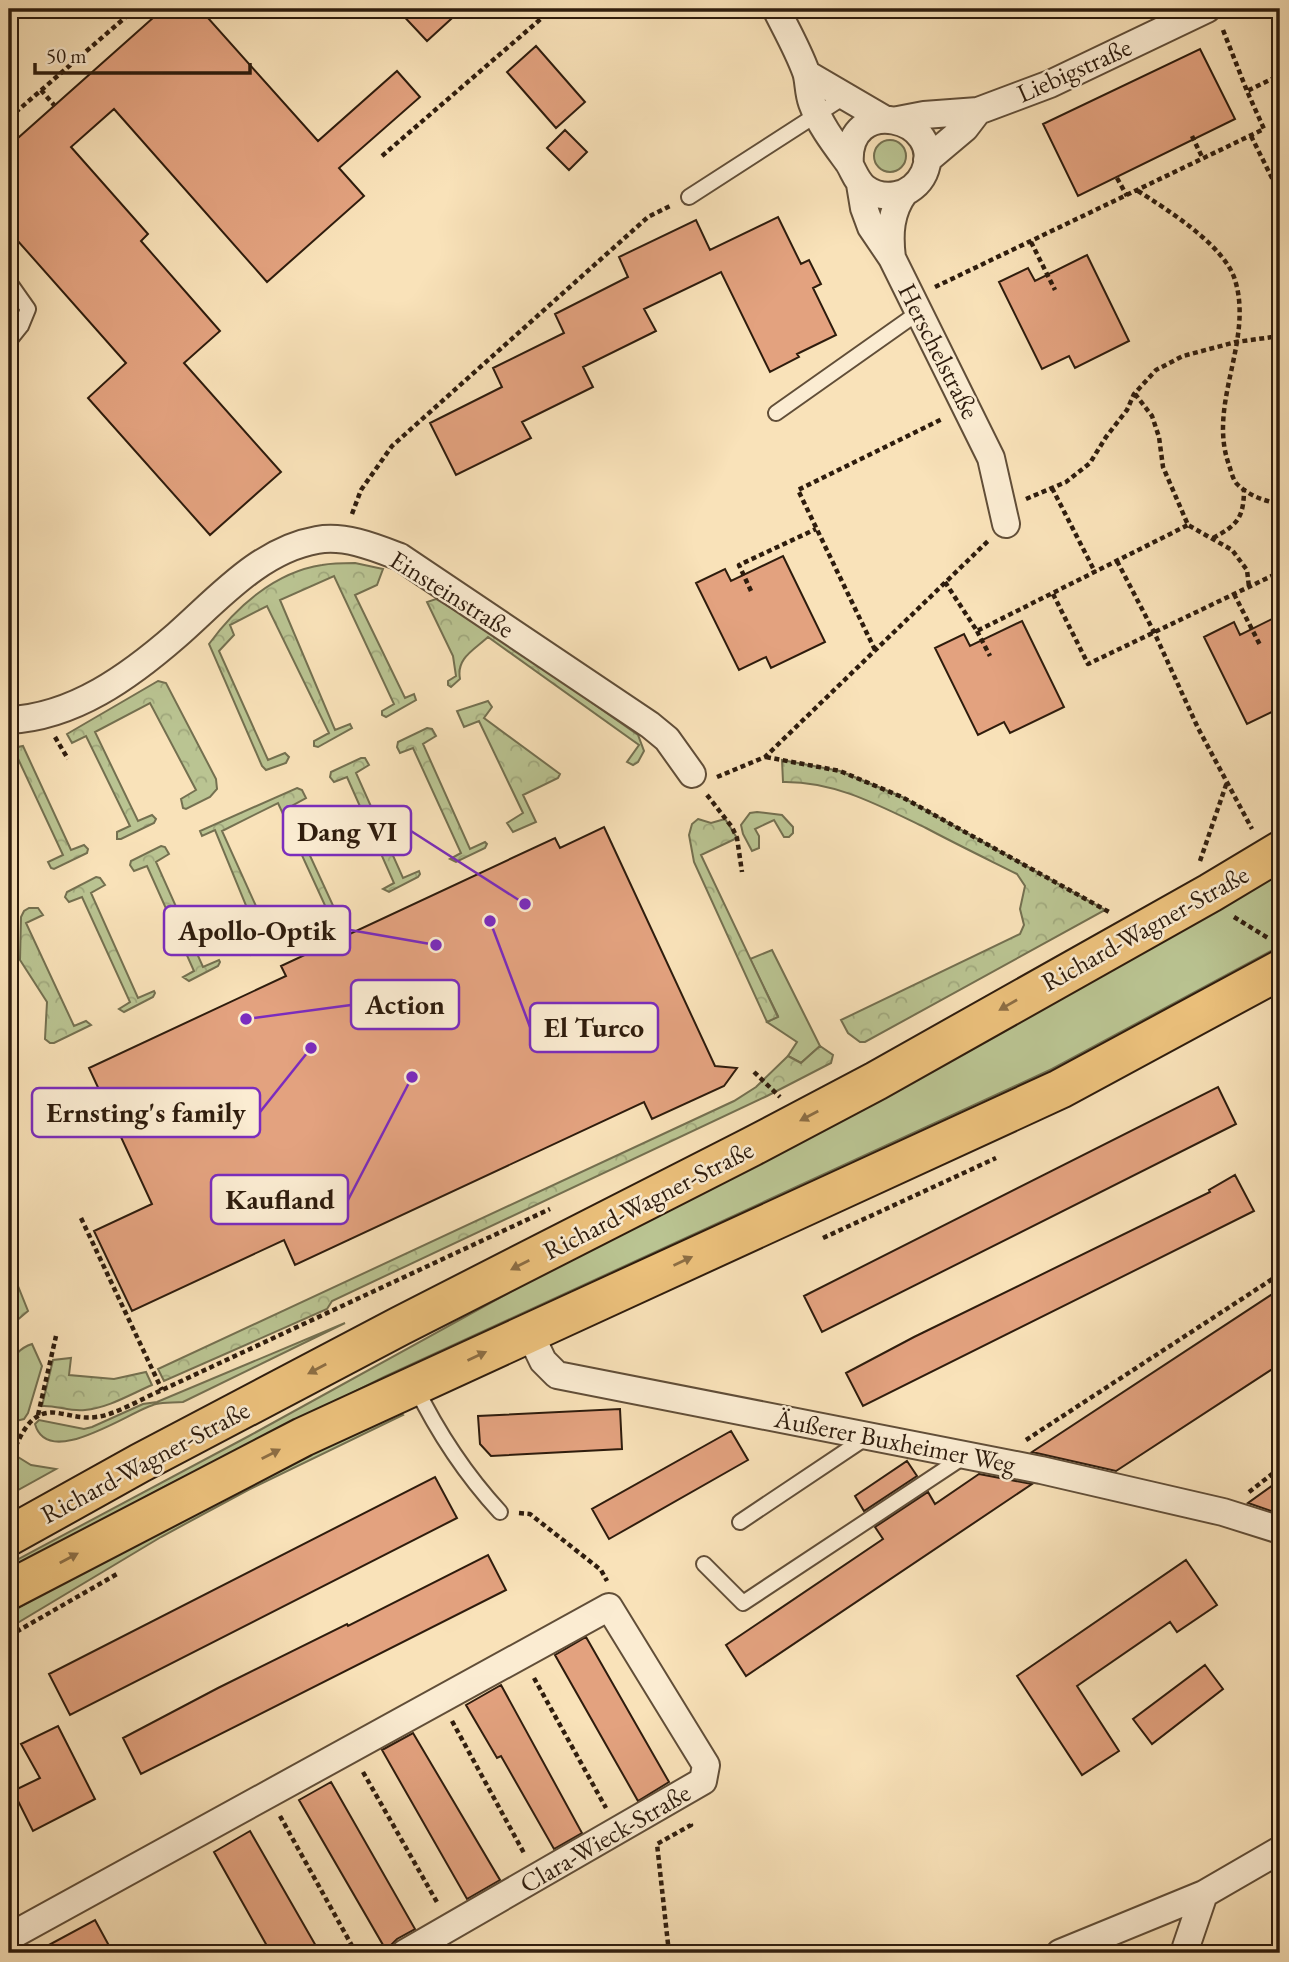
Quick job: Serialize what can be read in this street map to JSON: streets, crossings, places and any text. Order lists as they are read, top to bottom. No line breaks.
{"streets":{"main road":["Richard-Wagner-Straße"],"street":["Liebigstraße","Herschelstraße","Einsteinstraße","Äußerer Buxheimer Weg","Clara-Wieck-Straße"]},"crossings":[["Liebigstraße","Herschelstraße"],["Richard-Wagner-Straße","Äußerer Buxheimer Weg"]],"places":["Dang VI","El Turco","Apollo-Optik","Action","Ernsting's family","Kaufland"],"scale_bar":"50 m"}
